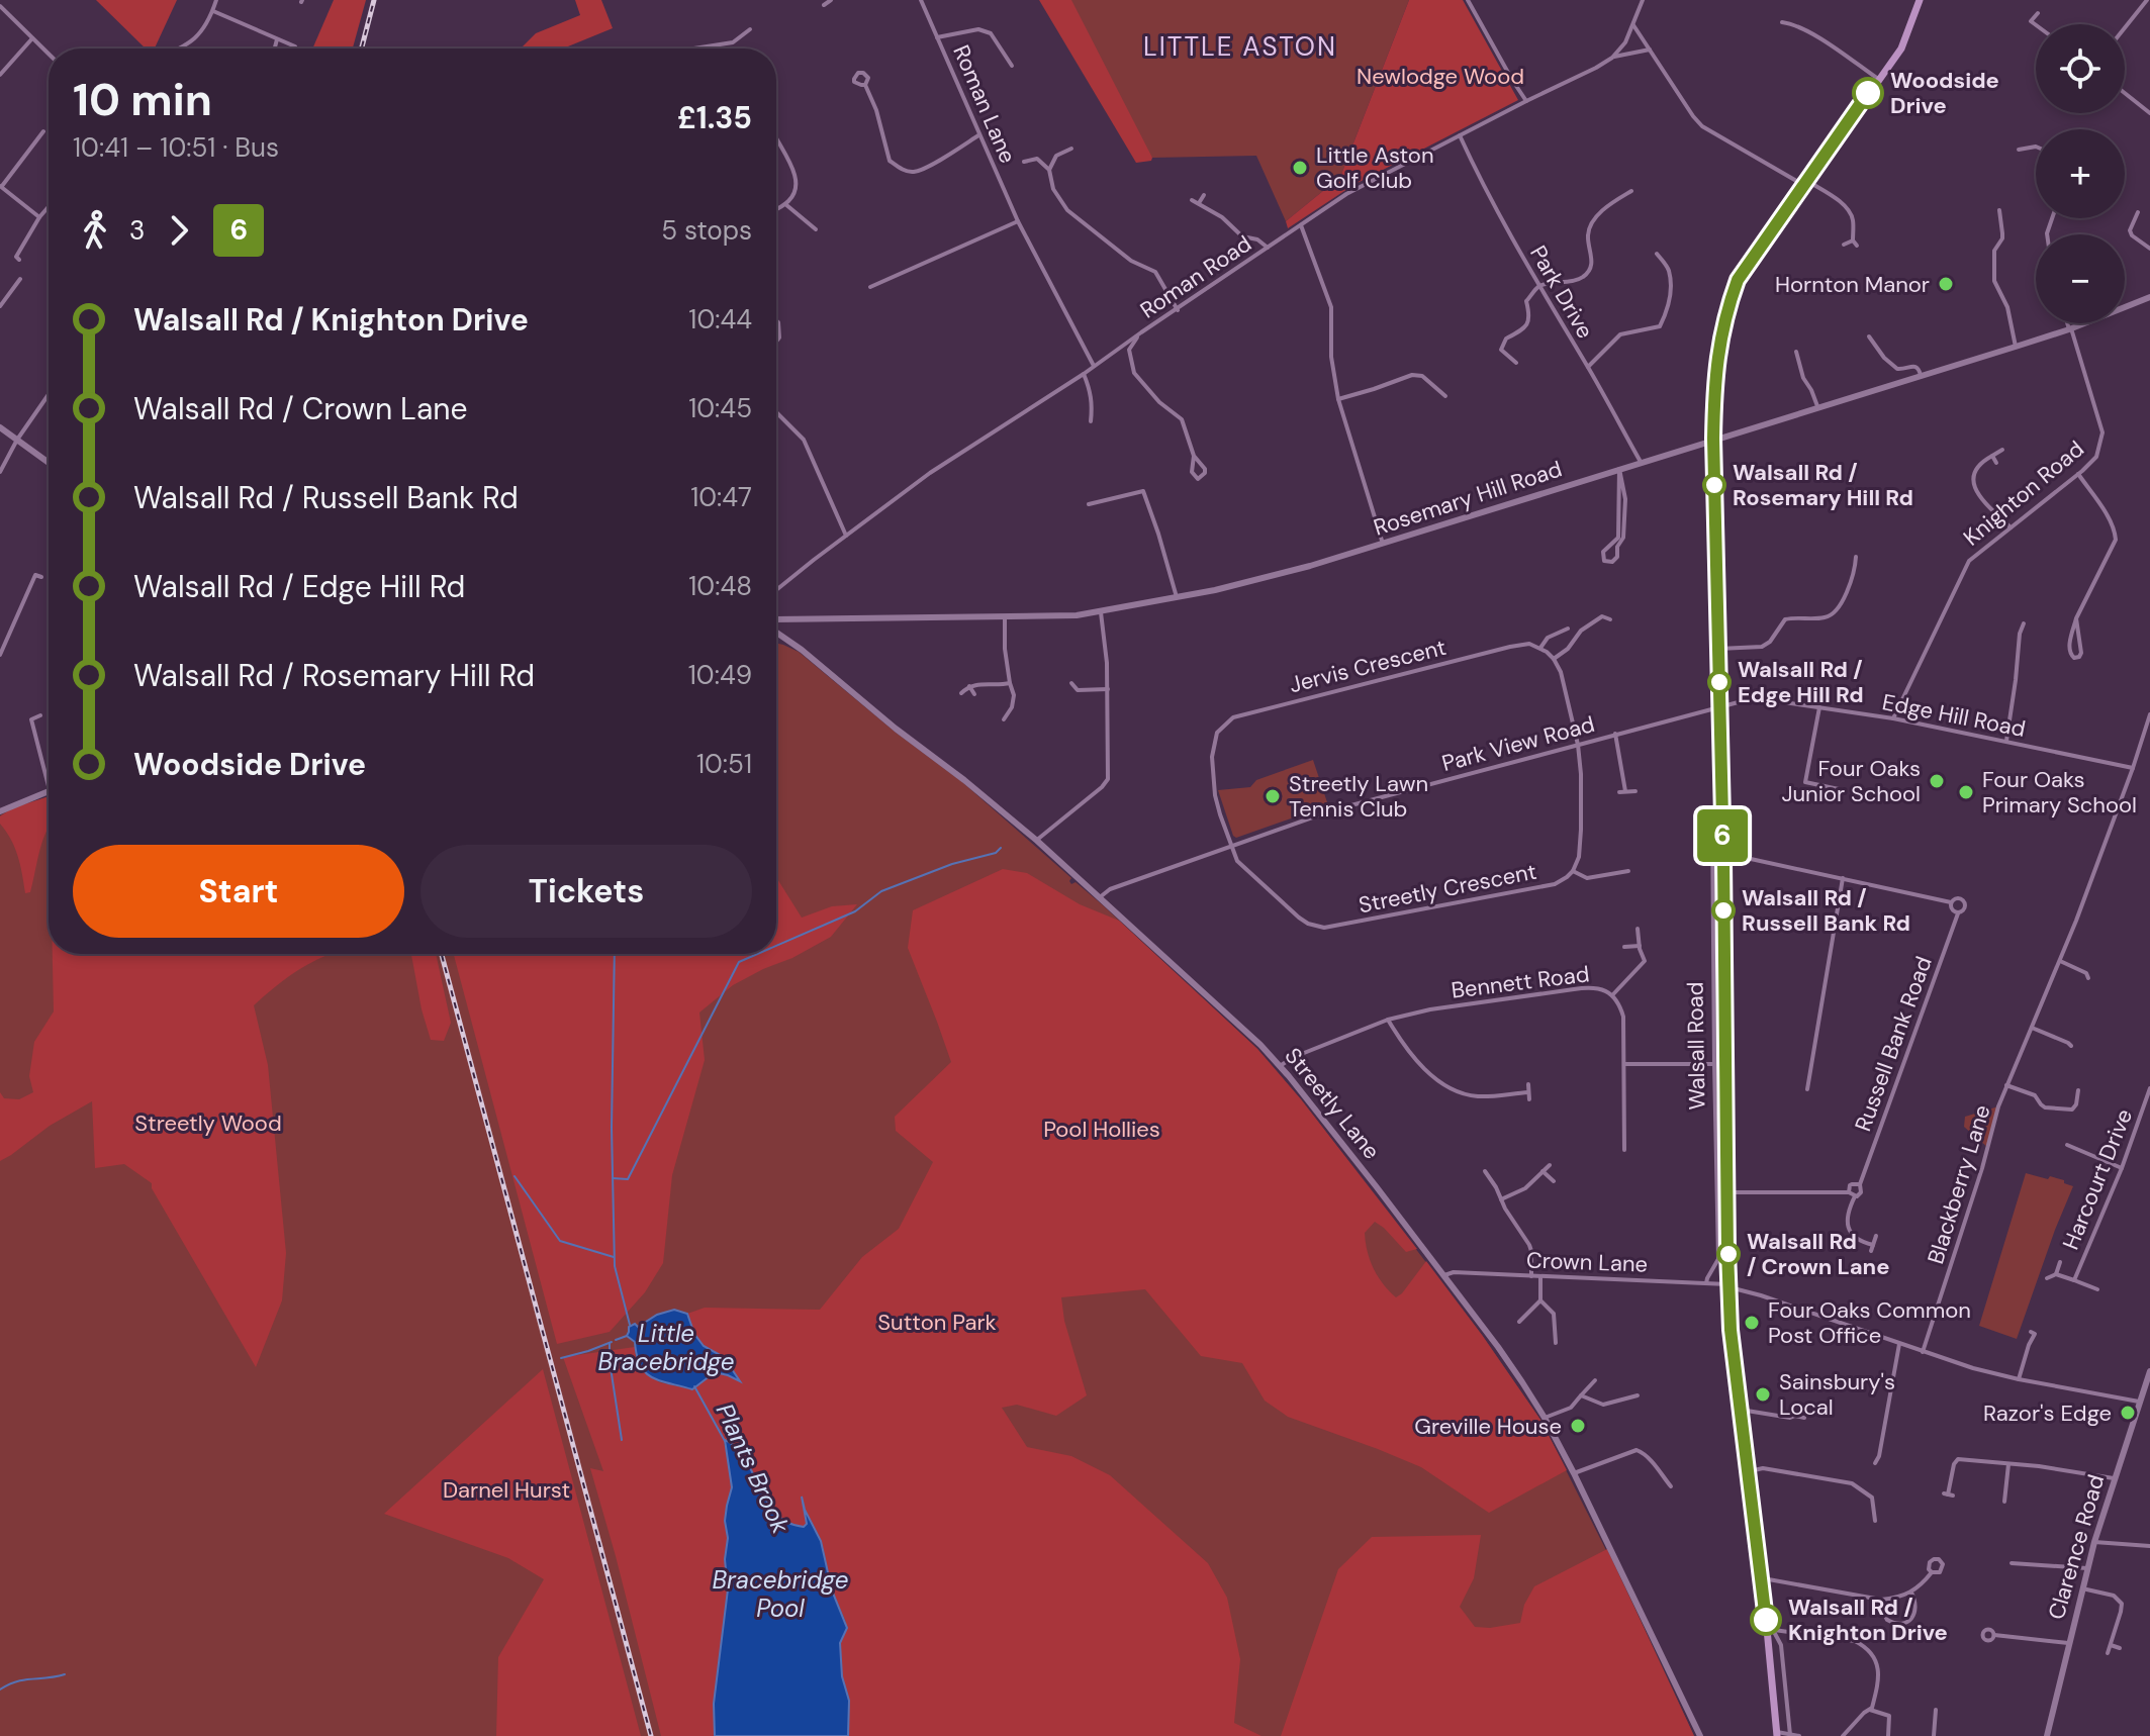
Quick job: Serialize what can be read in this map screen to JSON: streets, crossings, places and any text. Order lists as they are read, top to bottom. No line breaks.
{"streets":{"main road":["Rosemary Hill Road","Walsall Road","Streetly Lane","Clarence Road"],"street":["Roman Lane","Roman Road","Park Drive","Knighton Road","Jervis Crescent","Edge Hill Road","Park View Road","Streetly Crescent","Bennett Road","Russell Bank Road","Harcourt Drive","Blackberry Lane","Crown Lane"]},"crossings":[["Roman Lane","Roman Road"],["Roman Road","Park Drive"],["Park Drive","Rosemary Hill Road"],["Knighton Road","Rosemary Hill Road"],["Knighton Road","Edge Hill Road"],["Rosemary Hill Road","Walsall Road"],["Jervis Crescent","Park View Road"],["Jervis Crescent","Streetly Crescent"],["Edge Hill Road","Park View Road"],["Edge Hill Road","Walsall Road"],["Edge Hill Road","Blackberry Lane"],["Park View Road","Streetly Crescent"],["Park View Road","Walsall Road"],["Park View Road","Streetly Lane"],["Bennett Road","Streetly Lane"],["Walsall Road","Crown Lane"],["Streetly Lane","Crown Lane"],["Blackberry Lane","Crown Lane"],["Crown Lane","Clarence Road"]],"districts":["LITTLE ASTON"],"water":["Little Bracebridge","Plants Brook","Bracebridge Pool"],"parks":["Newlodge Wood","Streetly Wood","Pool Hollies","Sutton Park","Darnel Hurst"],"places":["Woodside Drive","Little Aston Golf Club","Hornton Manor","Walsall Rd / Rosemary Hill Rd","Walsall Rd / Edge Hill Rd","Four Oaks Junior School","Four Oaks Primary School","Streetly Lawn Tennis Club","Walsall Rd / Russell Bank Rd","Walsall Rd / Crown Lane","Four Oaks Common Post Office","Sainsbury's Local","Razor's Edge","Greville House","Walsall Rd / Knighton Drive"],"lines":["bus line 6"],"page":{"on_map":"6","map_buttons":["+","−"],"heading":["10 min","10:41 – 10:51 · Bus","£1.35"],"legs":["3","6","5 stops"],"list":[{"name":"Walsall Rd / Knighton Drive","value":"10:44"},{"name":"Walsall Rd / Crown Lane","value":"10:45"},{"name":"Walsall Rd / Russell Bank Rd","value":"10:47"},{"name":"Walsall Rd / Edge Hill Rd","value":"10:48"},{"name":"Walsall Rd / Rosemary Hill Rd","value":"10:49"},{"name":"Woodside Drive","value":"10:51"}],"buttons":["Start","Tickets"]}}
